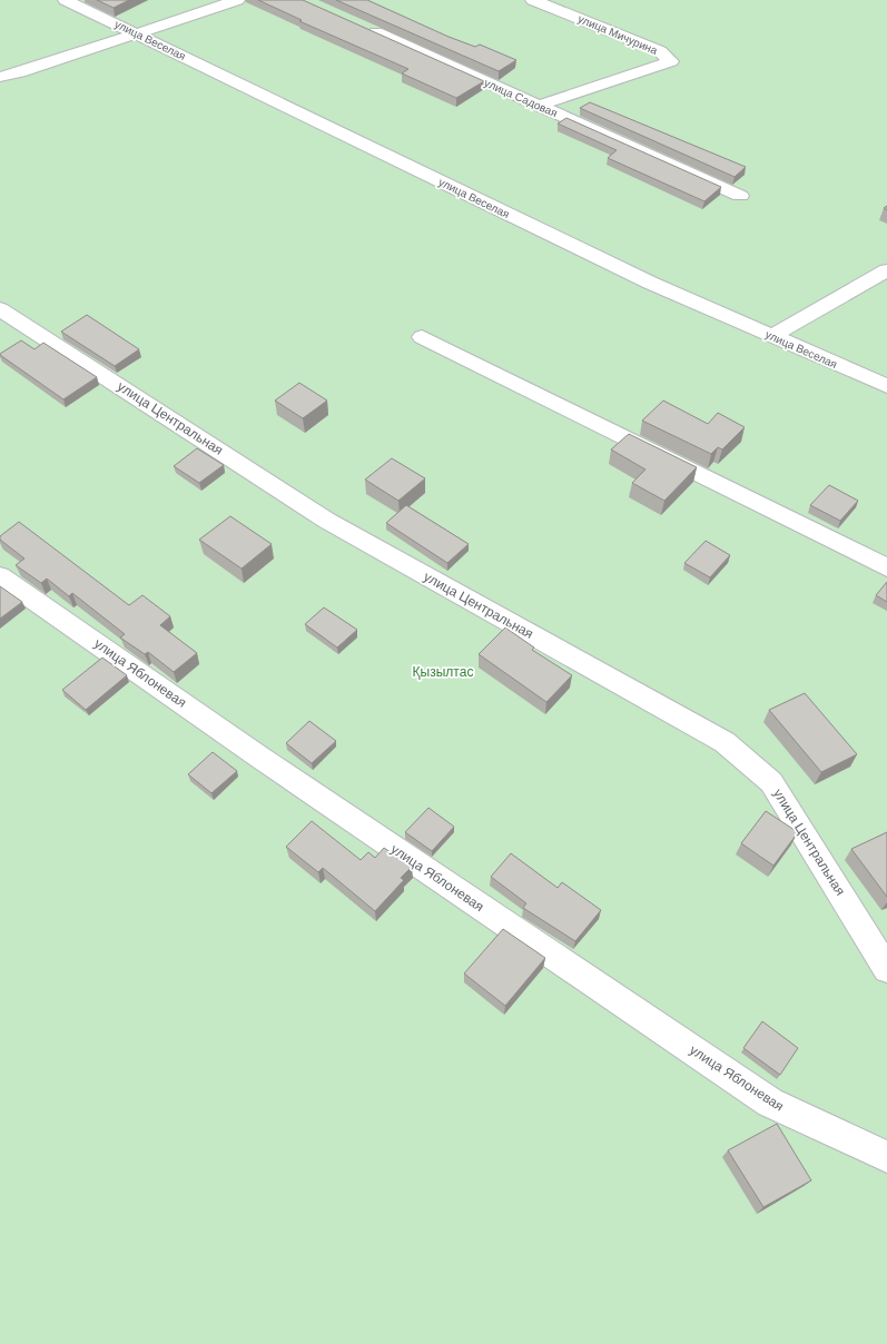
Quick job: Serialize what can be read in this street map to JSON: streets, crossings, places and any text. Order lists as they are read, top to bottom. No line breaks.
{"streets":{"street":["улица Мичурина","улица Веселая","улица Садовая","улица Центральная","улица Яблоневая"]},"crossings":[["улица Мичурина","улица Садовая"]],"parks":["Қызылтас"]}
